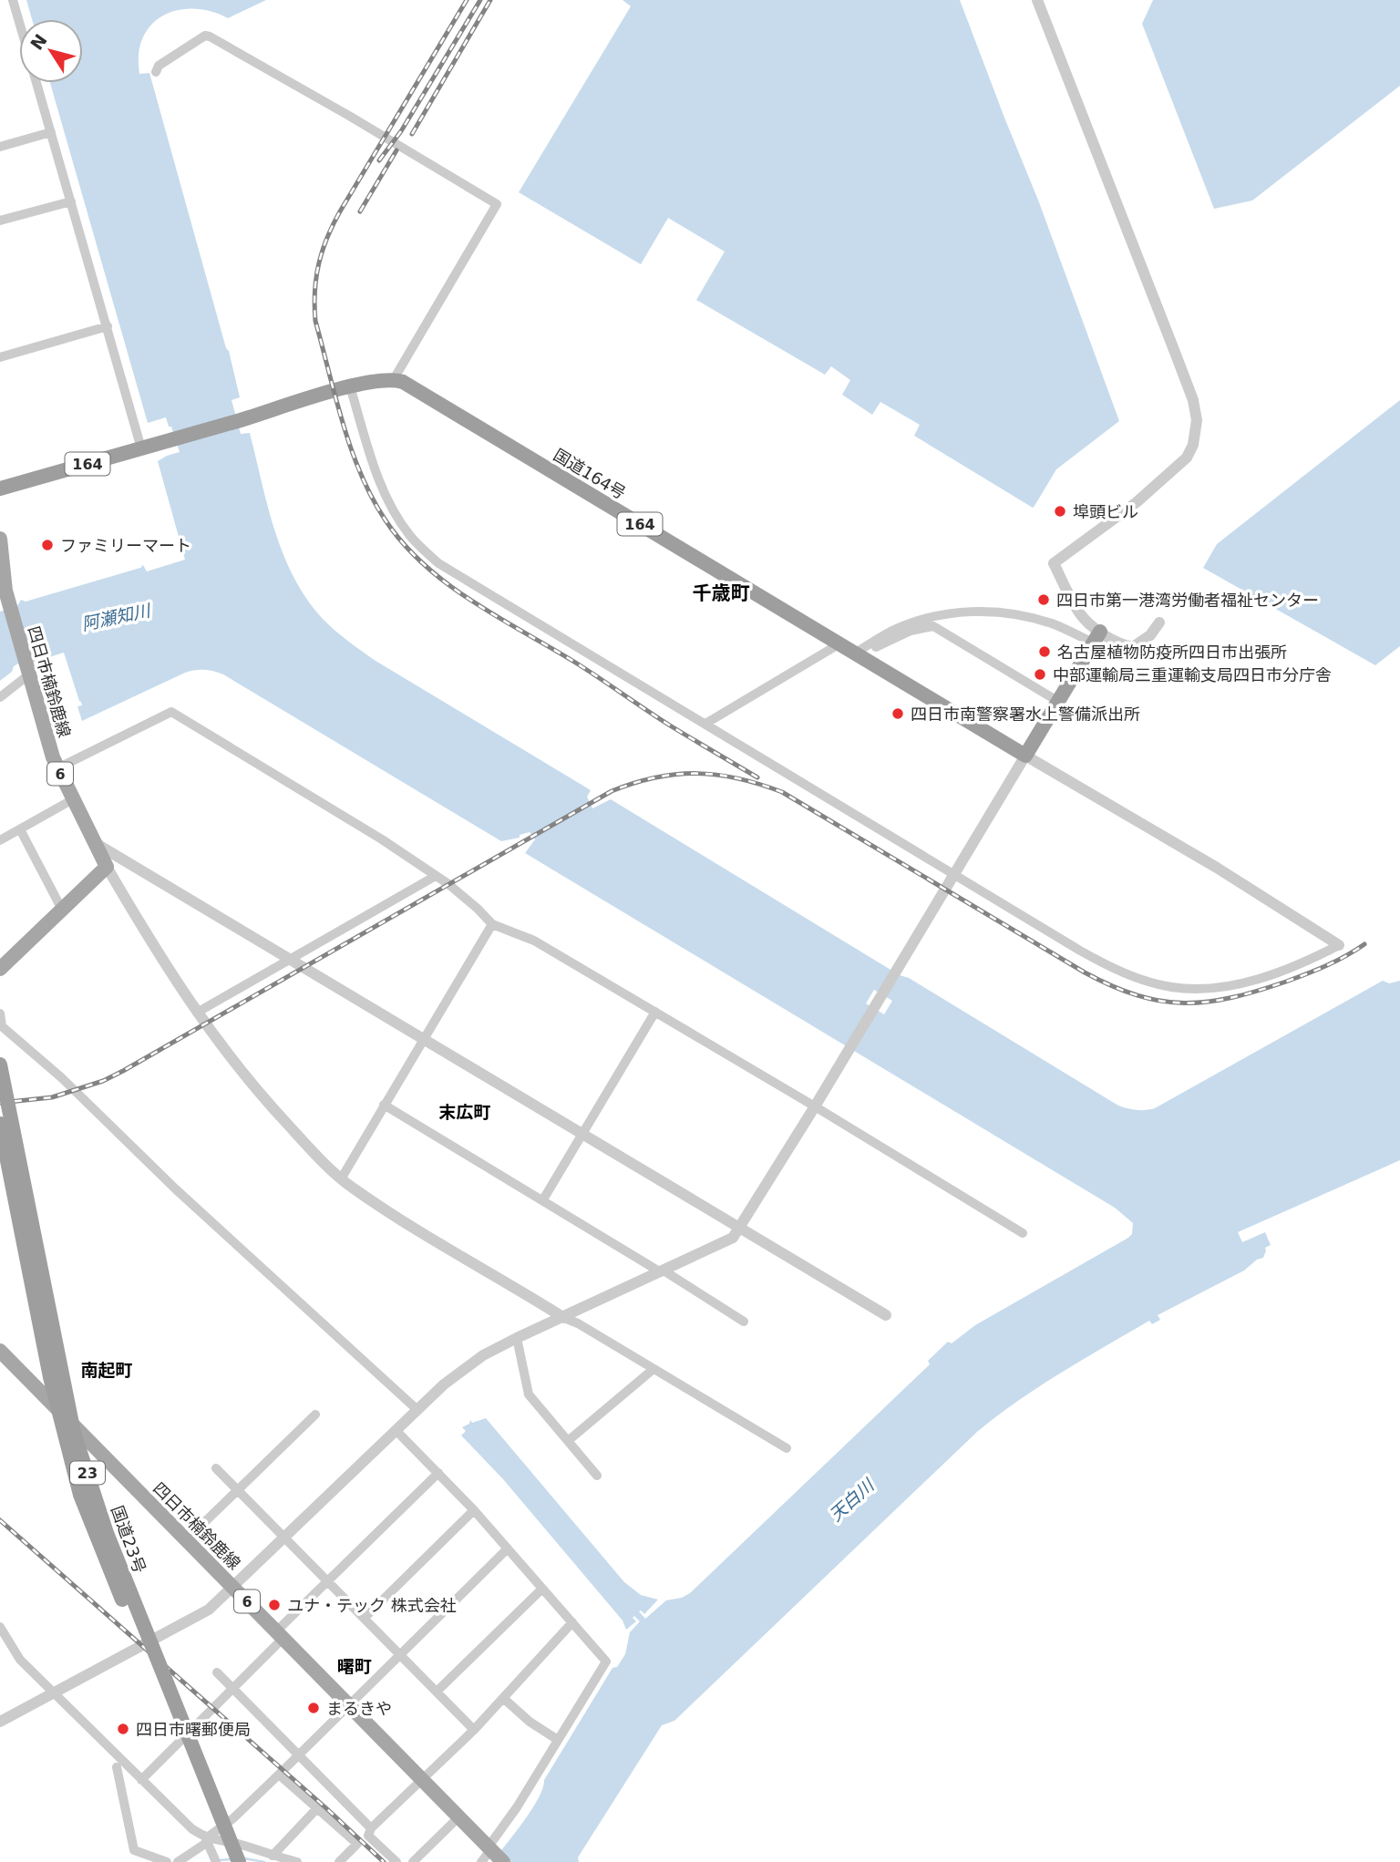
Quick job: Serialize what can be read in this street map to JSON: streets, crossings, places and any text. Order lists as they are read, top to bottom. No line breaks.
{"streets":{"highway":["164","国道164号","23","国道23号"],"main road":["四日市楠鈴鹿線","6"]},"crossings":[["164","国道164号"]],"districts":["千歳町","末広町","南起町","曙町"],"water":["阿瀬知川","天白川"],"places":["埠頭ビル","ファミリーマート","四日市第一港湾労働者福祉センター","名古屋植物防疫所四日市出張所","中部運輸局三重運輸支局四日市分庁舎","四日市南警察署水上警備派出所","ユナ・テック 株式会社","まるきや","四日市曙郵便局"],"north":"top left"}
